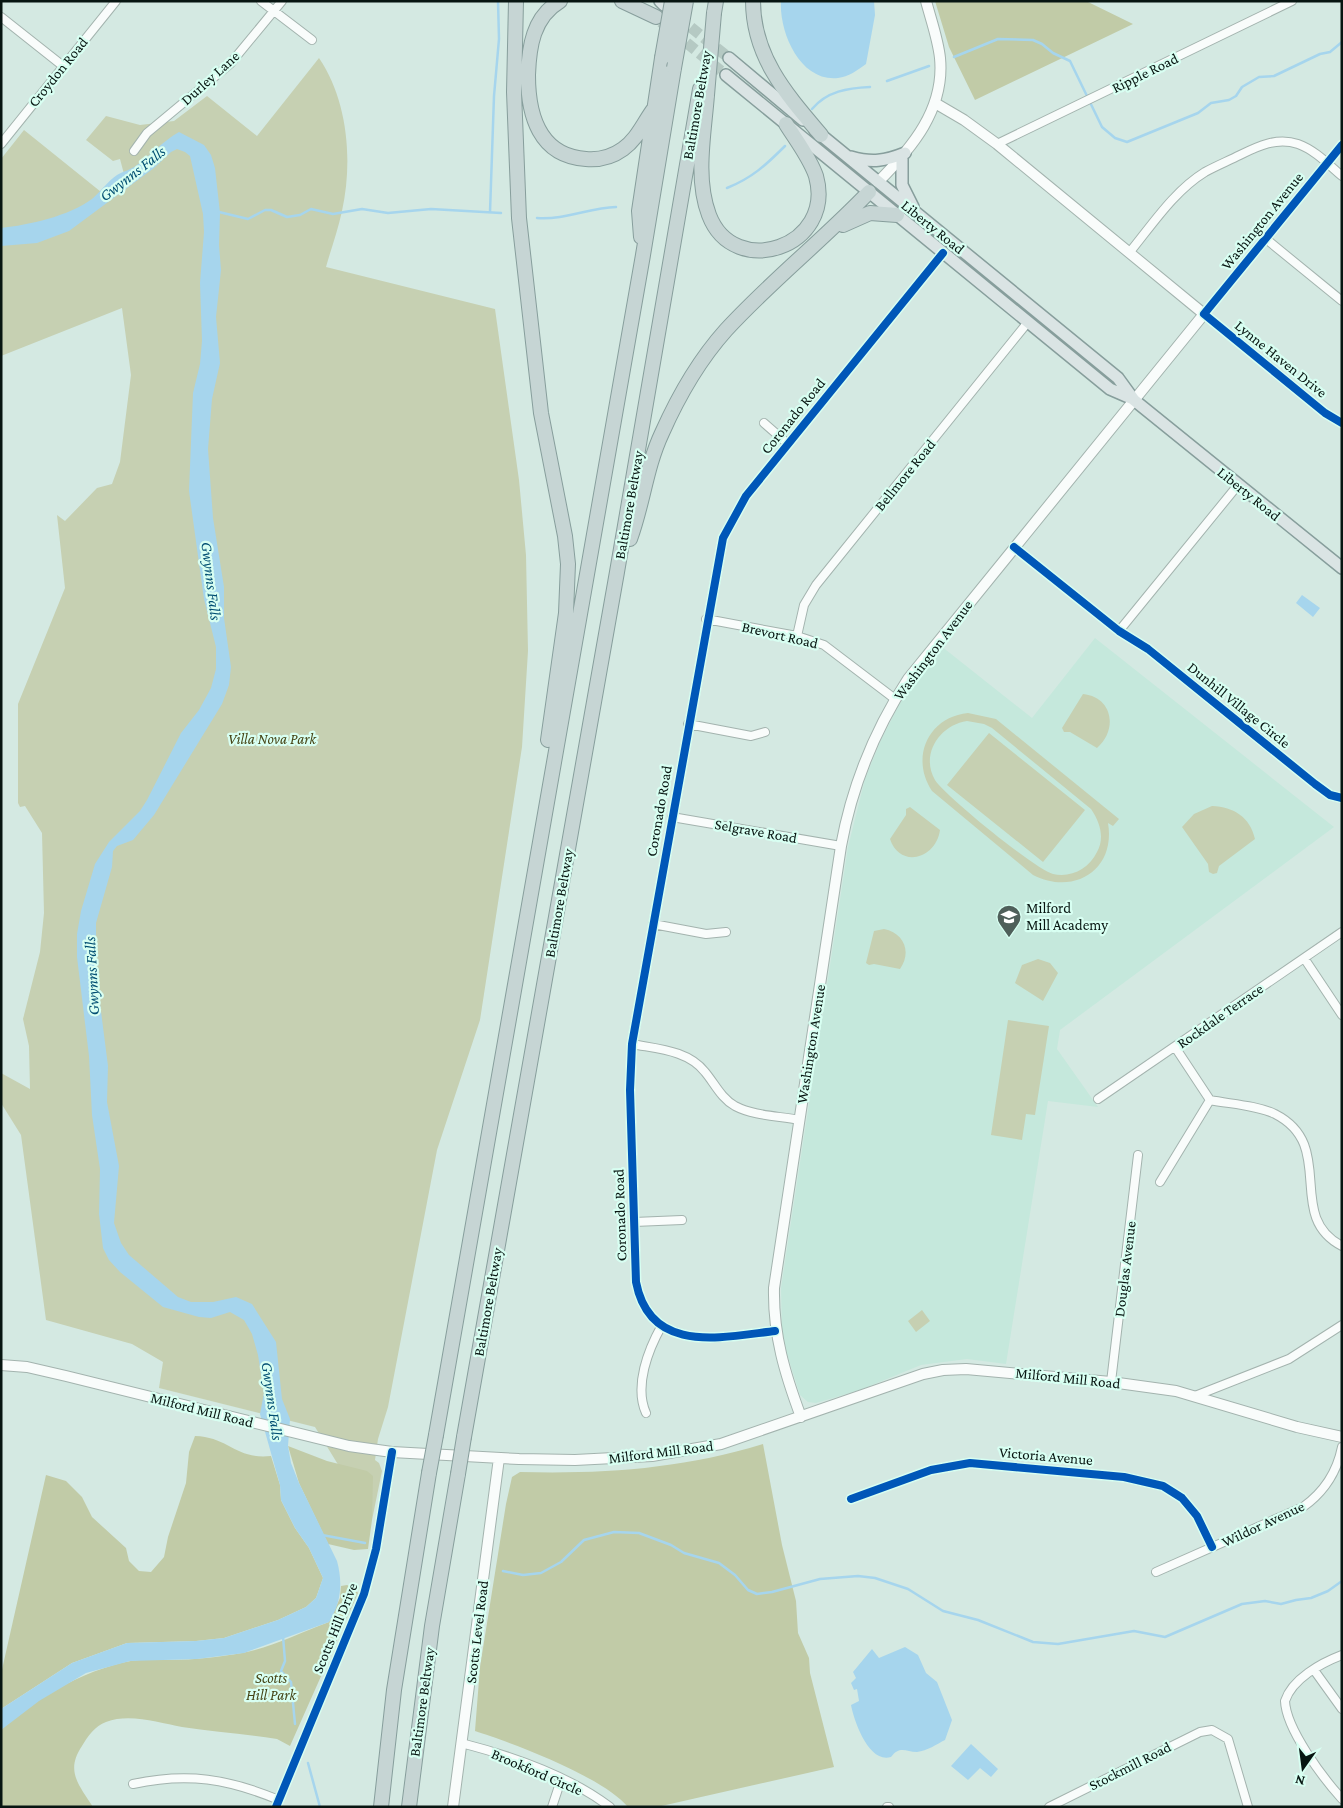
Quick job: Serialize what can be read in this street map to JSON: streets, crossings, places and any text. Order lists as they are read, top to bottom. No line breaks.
{"streets":{"highway":["Baltimore Beltway"],"main road":["Washington Avenue","Liberty Road","Lynne Haven Drive","Milford Mill Road","Scotts Level Road"],"street":["Croydon Road","Ripple Road","Durley Lane","Coronado Road","Bellmore Road","Brevort Road","Dunhill Village Circle","Selgrave Road","Rockdale Terrace","Douglas Avenue","Victoria Avenue","Wildor Avenue","Scotts Hill Drive","Stockmill Road","Brookford Circle"]},"crossings":[["Ripple Road","Lynne Haven Drive"],["Washington Avenue","Liberty Road"],["Washington Avenue","Lynne Haven Drive"],["Washington Avenue","Coronado Road"],["Washington Avenue","Brevort Road"],["Washington Avenue","Dunhill Village Circle"],["Washington Avenue","Selgrave Road"],["Washington Avenue","Milford Mill Road"],["Liberty Road","Coronado Road"],["Liberty Road","Bellmore Road"],["Coronado Road","Brevort Road"],["Coronado Road","Selgrave Road"],["Bellmore Road","Brevort Road"],["Douglas Avenue","Milford Mill Road"],["Milford Mill Road","Scotts Hill Drive"],["Milford Mill Road","Scotts Level Road"],["Victoria Avenue","Wildor Avenue"],["Scotts Level Road","Brookford Circle"]],"water":["Gwynns Falls"],"parks":["Villa Nova Park","Scotts Hill Park"],"places":{"school or university":["Milford Mill Academy"]},"north":"bottom"}
